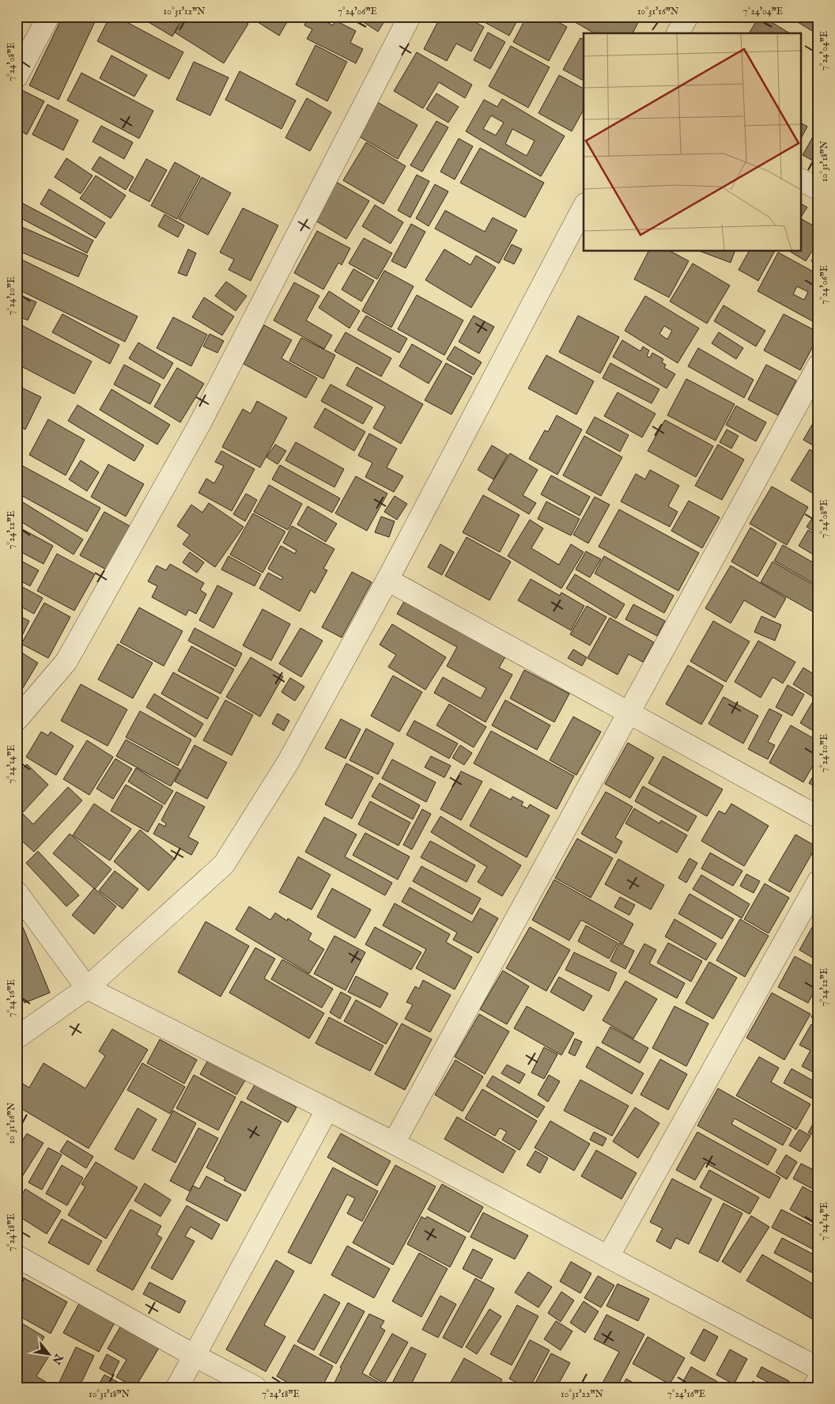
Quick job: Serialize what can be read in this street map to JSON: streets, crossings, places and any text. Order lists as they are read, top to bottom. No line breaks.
{"north":"bottom right","coordinates":["10°31'12\"N","7°24'06\"E","10°31'16\"N","7°24'04\"E","7°24'08\"E","10°31'18\"N","7°24'10\"E","7°24'12\"E","7°24'14\"E","7°24'16\"E","7°24'18\"E","10°31'22\"N"]}
